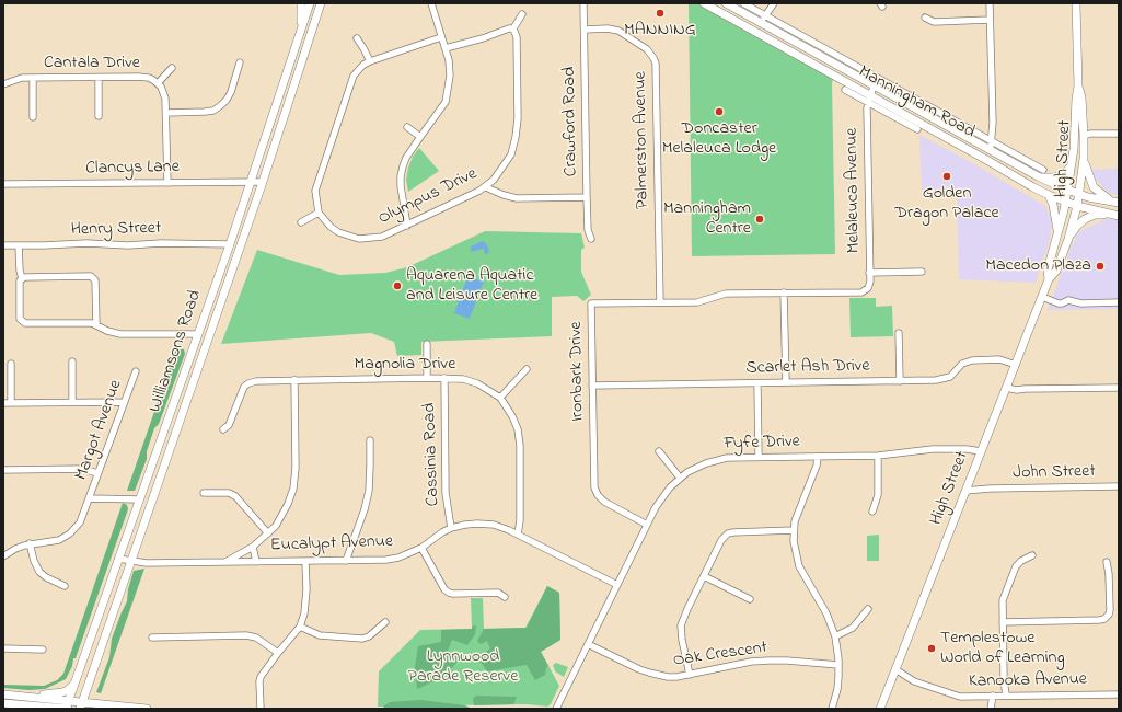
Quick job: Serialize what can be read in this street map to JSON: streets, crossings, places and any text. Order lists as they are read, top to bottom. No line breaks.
{"streets":{"main road":["Manningham Road","High Street","Williamsons Road"],"street":["Cantala Drive","Crawford Road","Palmerston Avenue","Clancys Lane","Melaleuca Avenue","Olympus Drive","Henry Street","Magnolia Drive","Scarlet Ash Drive","Ironbark Drive","Margot Avenue","Fyfe Drive","Cassinia Road","John Street","Eucalypt Avenue","Oak Crescent","Kanooka Avenue"]},"crossings":[["Cantala Drive","Clancys Lane"],["Manningham Road","High Street"],["Manningham Road","Melaleuca Avenue"],["Crawford Road","Palmerston Avenue"],["Palmerston Avenue","Ironbark Drive"],["High Street","Scarlet Ash Drive"],["High Street","Fyfe Drive"],["High Street","John Street"],["High Street","Kanooka Avenue"],["Clancys Lane","Williamsons Road"],["Melaleuca Avenue","Ironbark Drive"],["Henry Street","Williamsons Road"],["Williamsons Road","Margot Avenue"],["Williamsons Road","Eucalypt Avenue"],["Magnolia Drive","Cassinia Road"],["Magnolia Drive","Eucalypt Avenue"],["Scarlet Ash Drive","Ironbark Drive"],["Ironbark Drive","Fyfe Drive"],["Fyfe Drive","Eucalypt Avenue"],["Fyfe Drive","Oak Crescent"],["Cassinia Road","Eucalypt Avenue"]],"parks":["Lynnwood Parade Reserve"],"places":["MANNING","Doncaster Melaleuca Lodge","Golden Dragon Palace","Manningham Centre","Macedon Plaza","Aquarena Aquatic and Leisure Centre","Templestowe World of Learning"]}
